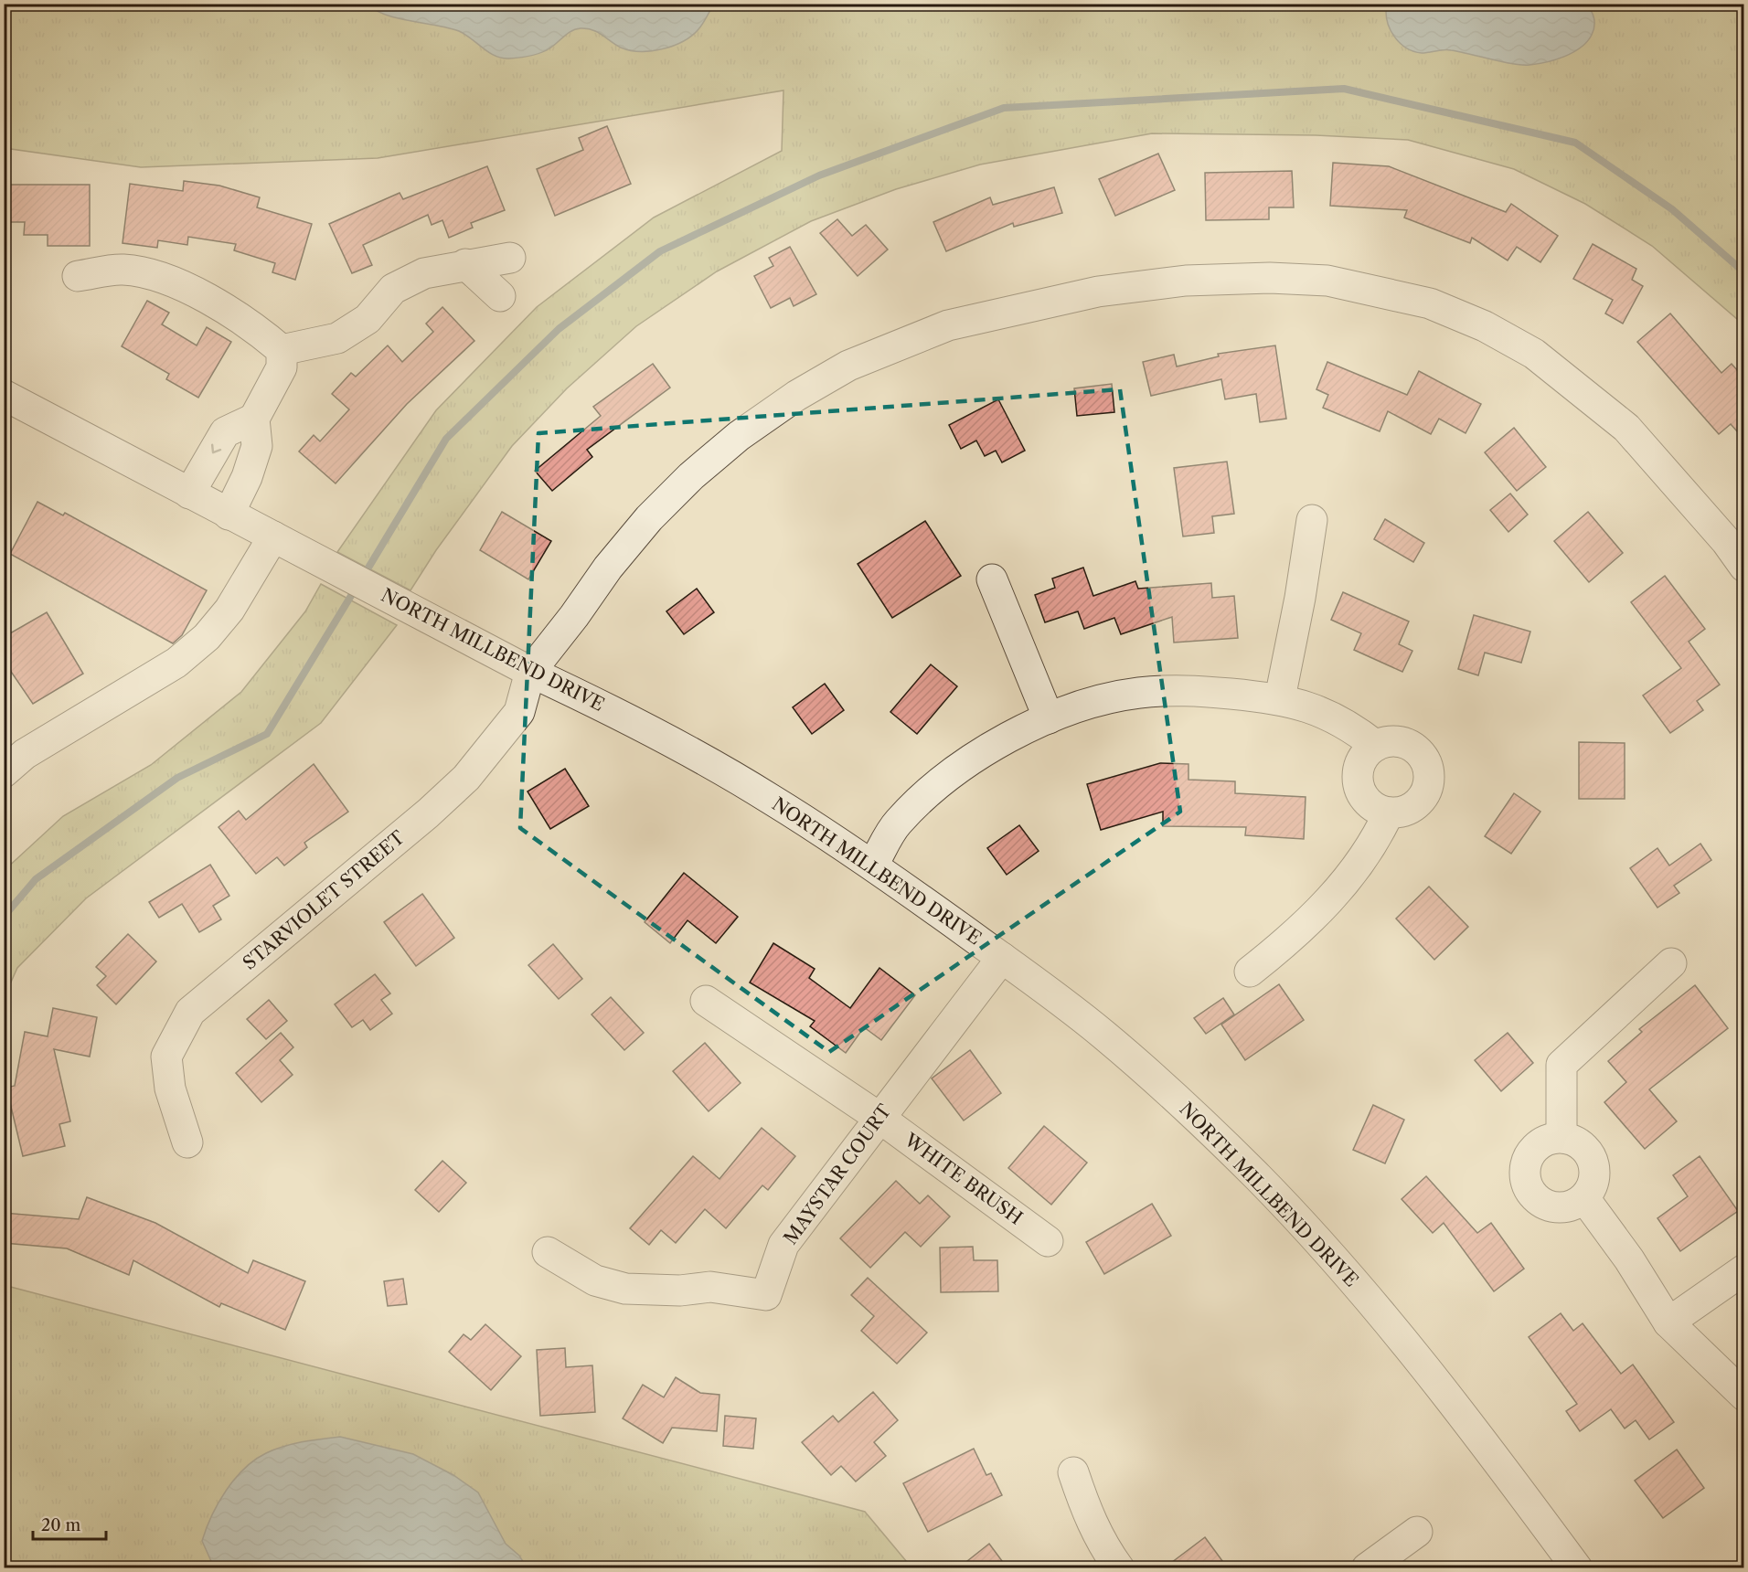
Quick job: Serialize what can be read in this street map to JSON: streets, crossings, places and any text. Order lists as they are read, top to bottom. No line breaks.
{"streets":{"street":["NORTH MILLBEND DRIVE","STARVIOLET STREET","MAYSTAR COURT","WHITE BRUSH"]},"crossings":[["NORTH MILLBEND DRIVE","STARVIOLET STREET"],["NORTH MILLBEND DRIVE","MAYSTAR COURT"],["MAYSTAR COURT","WHITE BRUSH"]],"scale_bar":"20 m"}
